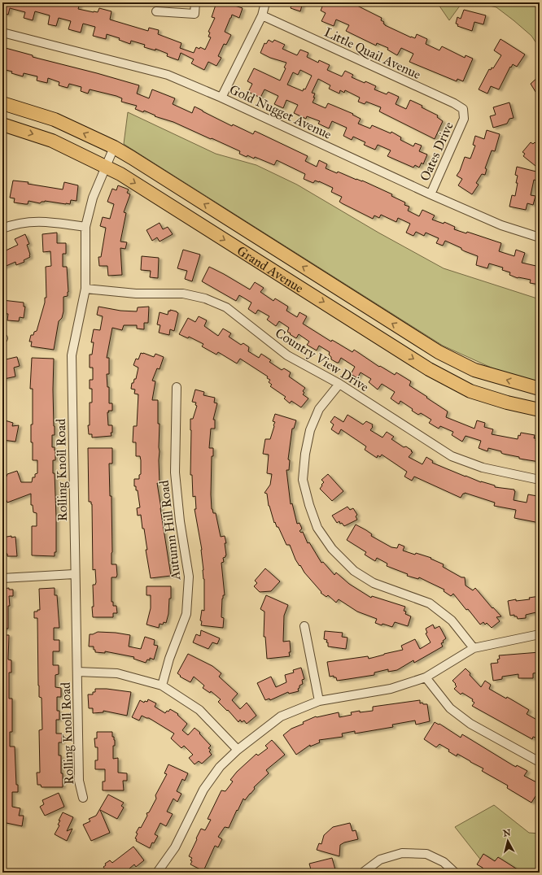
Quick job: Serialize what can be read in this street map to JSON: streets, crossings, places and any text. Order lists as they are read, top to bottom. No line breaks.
{"streets":{"main road":["Grand Avenue"],"street":["Little Quail Avenue","Gold Nugget Avenue","Oates Drive","Country View Drive","Rolling Knoll Road","Autumn Hill Road"]},"crossings":[["Little Quail Avenue","Oates Drive"],["Gold Nugget Avenue","Oates Drive"],["Grand Avenue","Rolling Knoll Road"],["Country View Drive","Rolling Knoll Road"]],"north":"top"}
